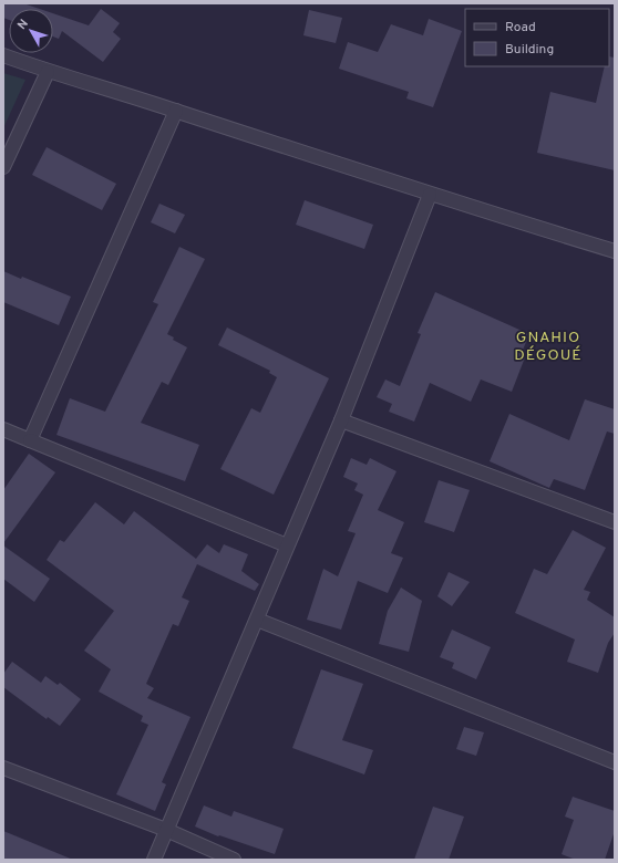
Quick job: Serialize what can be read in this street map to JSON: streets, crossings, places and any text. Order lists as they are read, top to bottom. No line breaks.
{"districts":["GNAHIO DÉGOUÉ"],"legend":["Road","Building"],"north":"top left"}
